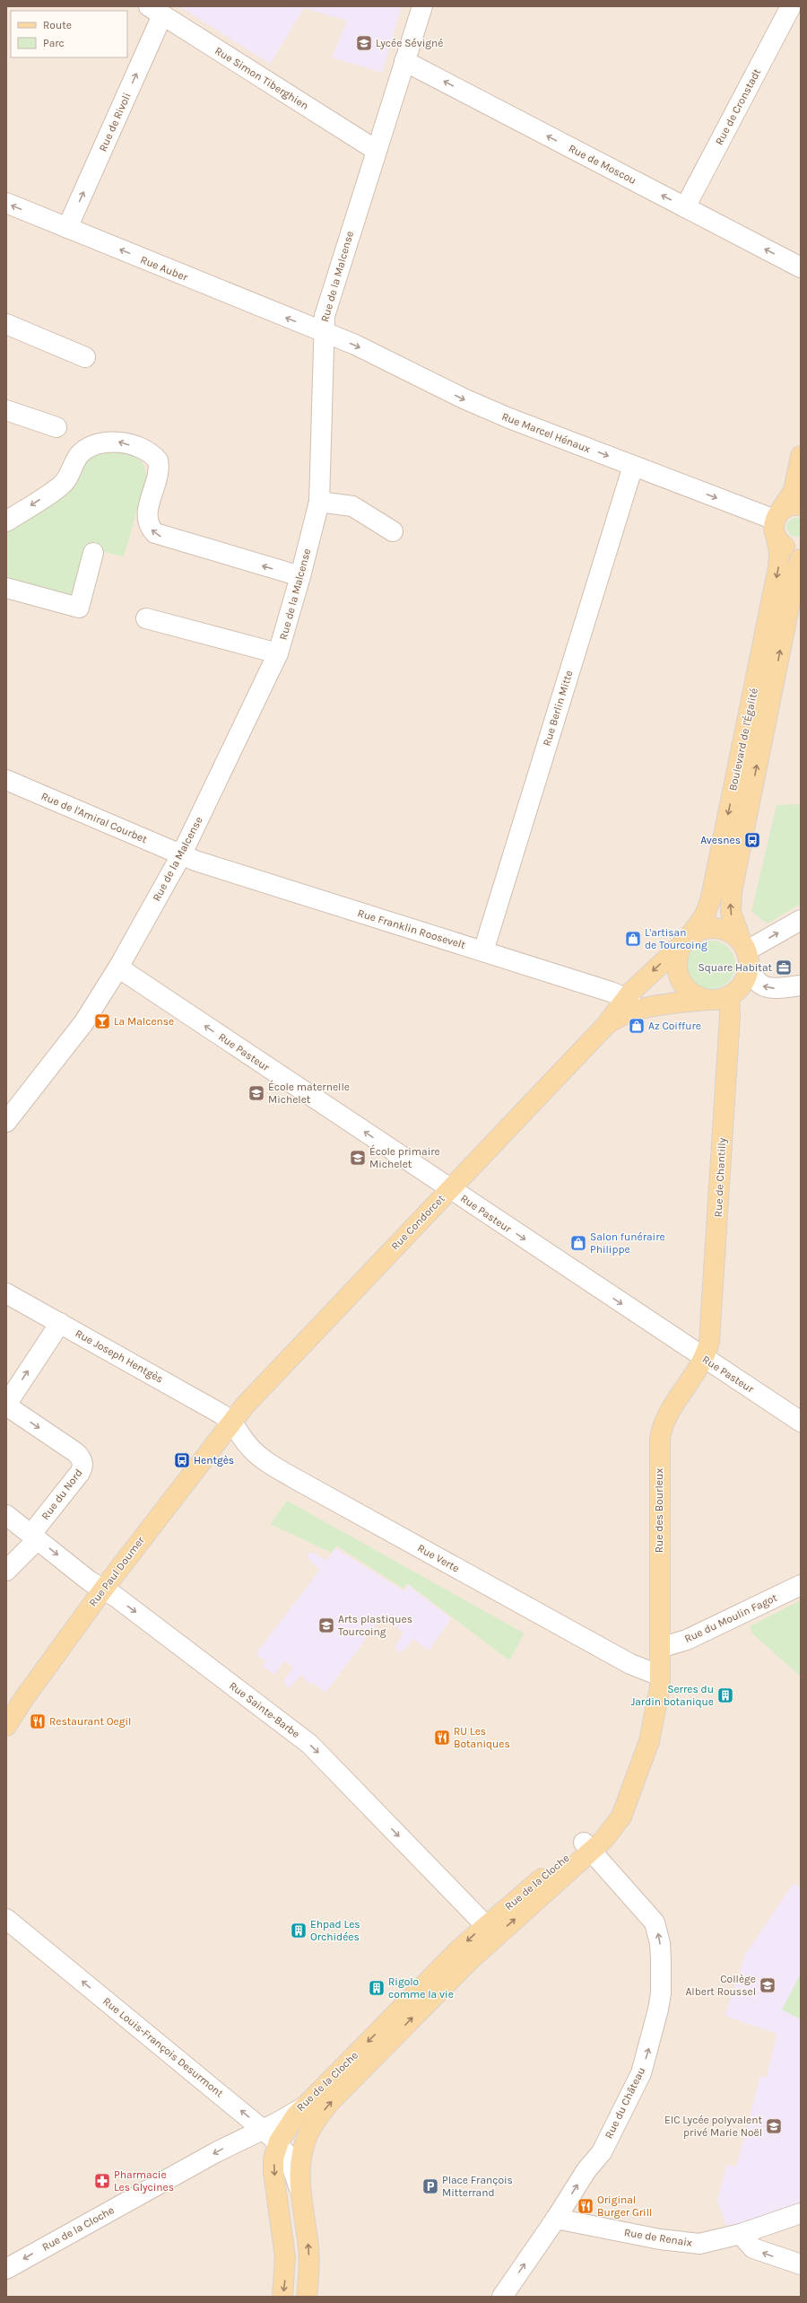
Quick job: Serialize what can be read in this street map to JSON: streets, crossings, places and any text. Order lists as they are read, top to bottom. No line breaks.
{"streets":{"main road":["Boulevard de l'Égalité","Rue de Chantilly","Rue Condorcet","Rue des Bourleux","Rue Paul Doumer","Rue de la Cloche"],"street":["Rue Simon Tiberghien","Rue de Cronstadt","Rue de Rivoli","Rue de Moscou","Rue Auber","Rue de la Malcense","Rue Marcel Hénaux","Rue Berlin Mitte","Rue de l'Amiral Courbet","Rue Franklin Roosevelt","Rue Pasteur","Rue Joseph Hentgès","Rue du Nord","Rue Verte","Rue du Moulin Fagot","Rue Sainte-Barbe","Rue Louis-François Desurmont","Rue du Château","Rue de Renaix"]},"crossings":[["Rue Simon Tiberghien","Rue de Rivoli"],["Rue Simon Tiberghien","Rue de la Malcense"],["Rue de Cronstadt","Rue de Moscou"],["Rue de Rivoli","Rue Auber"],["Rue de Moscou","Rue de la Malcense"],["Rue Auber","Rue de la Malcense"],["Rue Auber","Rue Marcel Hénaux"],["Rue de la Malcense","Rue Marcel Hénaux"],["Rue de la Malcense","Rue de l'Amiral Courbet"],["Rue de la Malcense","Rue Franklin Roosevelt"],["Rue de la Malcense","Rue Pasteur"],["Rue Marcel Hénaux","Rue Berlin Mitte"],["Rue Marcel Hénaux","Boulevard de l'Égalité"],["Rue Berlin Mitte","Rue Franklin Roosevelt"],["Boulevard de l'Égalité","Rue de Chantilly"],["Boulevard de l'Égalité","Rue Condorcet"],["Rue de l'Amiral Courbet","Rue Franklin Roosevelt"],["Rue Franklin Roosevelt","Rue Condorcet"],["Rue Pasteur","Rue de Chantilly"],["Rue Pasteur","Rue Condorcet"],["Rue Pasteur","Rue des Bourleux"],["Rue de Chantilly","Rue Condorcet"],["Rue de Chantilly","Rue des Bourleux"],["Rue Condorcet","Rue Joseph Hentgès"],["Rue Condorcet","Rue Verte"],["Rue Condorcet","Rue Paul Doumer"],["Rue Joseph Hentgès","Rue Verte"],["Rue Joseph Hentgès","Rue Paul Doumer"],["Rue du Nord","Rue Sainte-Barbe"],["Rue des Bourleux","Rue Verte"],["Rue des Bourleux","Rue du Moulin Fagot"],["Rue Verte","Rue Paul Doumer"],["Rue Paul Doumer","Rue Sainte-Barbe"],["Rue Sainte-Barbe","Rue de la Cloche"],["Rue de la Cloche","Rue Louis-François Desurmont"],["Rue de la Cloche","Rue du Château"],["Rue du Château","Rue de Renaix"]],"one_way":["Rue de Rivoli","Rue de Moscou","Rue Auber","Rue Marcel Hénaux","Rue Sainte-Barbe","Rue Louis-François Desurmont","Rue du Château"],"places":{"school or university":["Lycée Sévigné","École maternelle Michelet","École primaire Michelet","Arts plastiques Tourcoing","Collège Albert Roussel","EIC Lycée polyvalent privé Marie Noël"],"bus stop":["Avesnes","Hentgès"],"shop":["L'artisan de Tourcoing","Az Coiffure","Salon funéraire Philippe"],"office":["Square Habitat"],"bar":["La Malcense"],"building":["Serres du Jardin botanique","Ehpad Les Orchidées","Rigolo comme la vie"],"restaurant":["Restaurant Oegil","RU Les Botaniques","Original Burger Grill"],"pharmacy":["Pharmacie Les Glycines"],"parking":["Place François Mitterrand"]},"legend":["Route","Parc"]}
